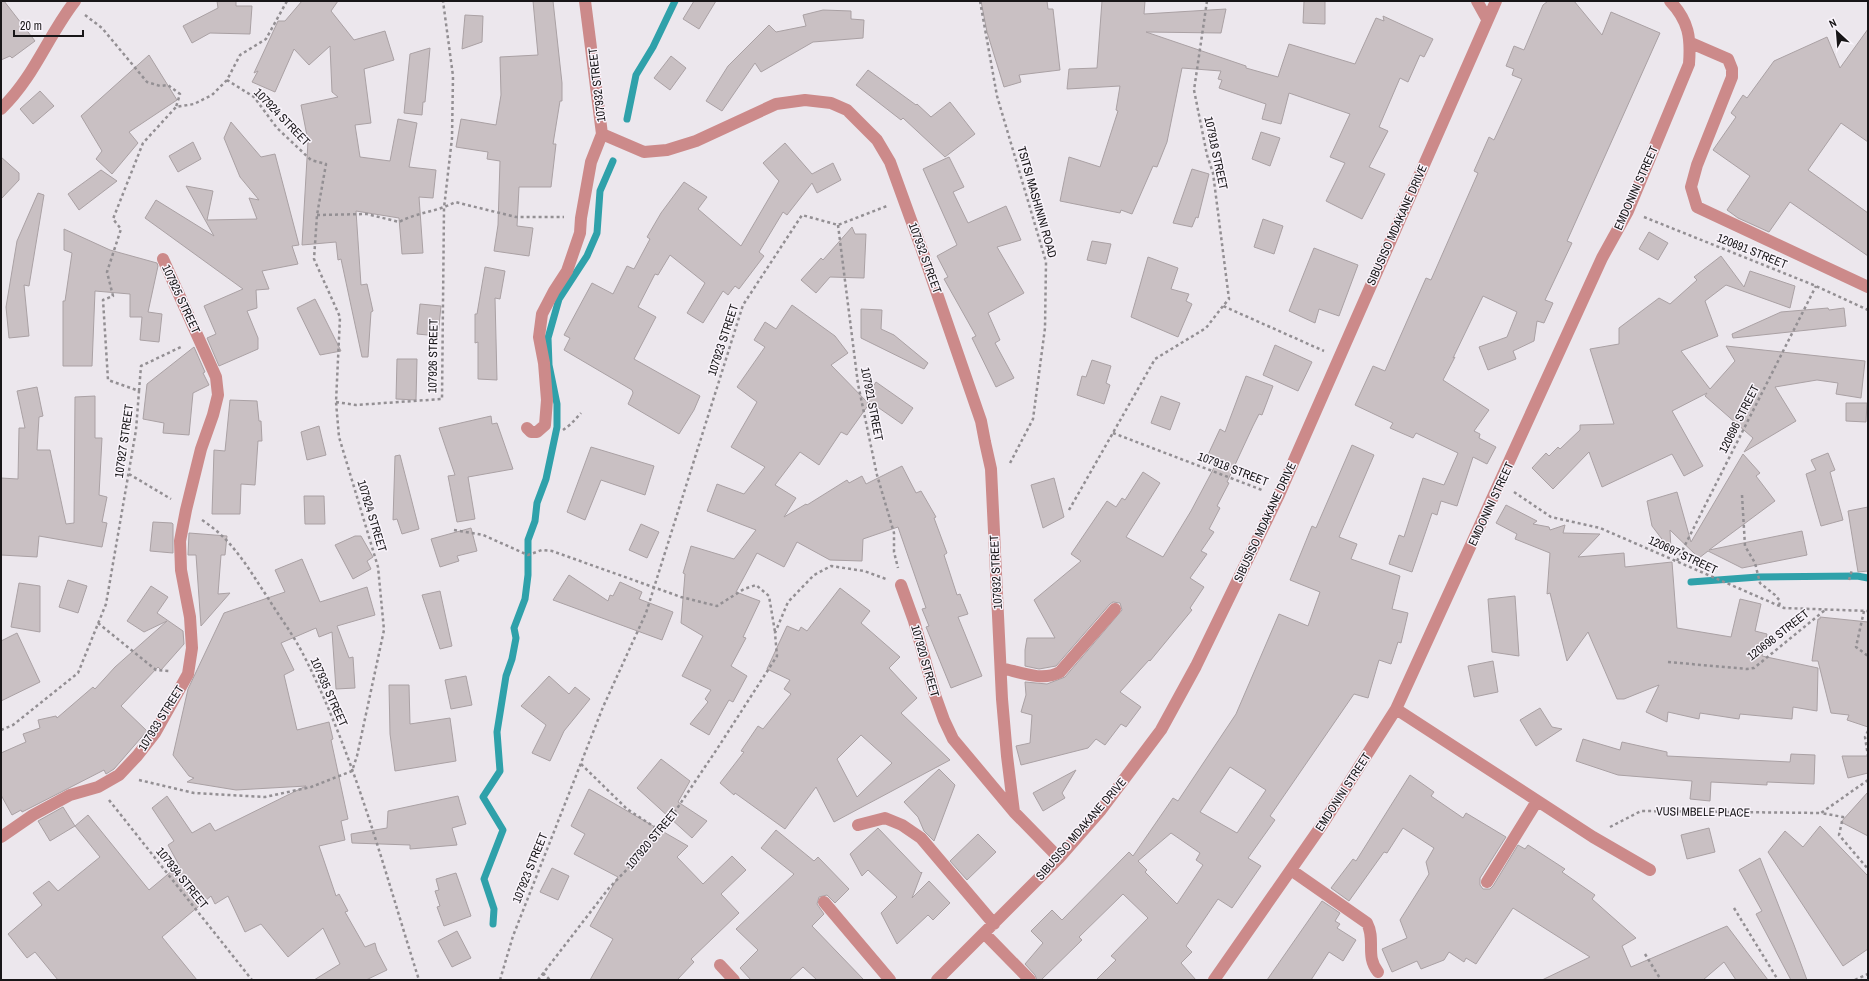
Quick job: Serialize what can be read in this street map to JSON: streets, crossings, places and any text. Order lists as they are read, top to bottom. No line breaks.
{"streets":{"street":["107932 STREET","EMDONINI STREET","SIBUSISO MDAKANE DRIVE","107925 STREET","107920 STREET","107933 STREET"],"path":["107924 STREET","107918 STREET","TSITSI MASHININI ROAD","120691 STREET","107923 STREET","107926 STREET","107921 STREET","120696 STREET","107927 STREET","120697 STREET","120698 STREET","107935 STREET","VUSI MBELE PLACE","107934 STREET"]},"crossings":[["107932 STREET","107920 STREET"],["107924 STREET","107926 STREET"],["107924 STREET","107935 STREET"],["107918 STREET","SIBUSISO MDAKANE DRIVE"],["EMDONINI STREET","120691 STREET"],["EMDONINI STREET","120697 STREET"],["SIBUSISO MDAKANE DRIVE","107920 STREET"],["120691 STREET","120696 STREET"],["107925 STREET","107927 STREET"],["107925 STREET","107935 STREET"],["107925 STREET","107933 STREET"],["107923 STREET","107921 STREET"],["107923 STREET","107920 STREET"],["107921 STREET","107920 STREET"],["120696 STREET","120697 STREET"],["107927 STREET","107935 STREET"],["107927 STREET","107933 STREET"],["120697 STREET","120698 STREET"],["107933 STREET","107934 STREET"]],"scale_bar":"20 m","north":"top left"}
